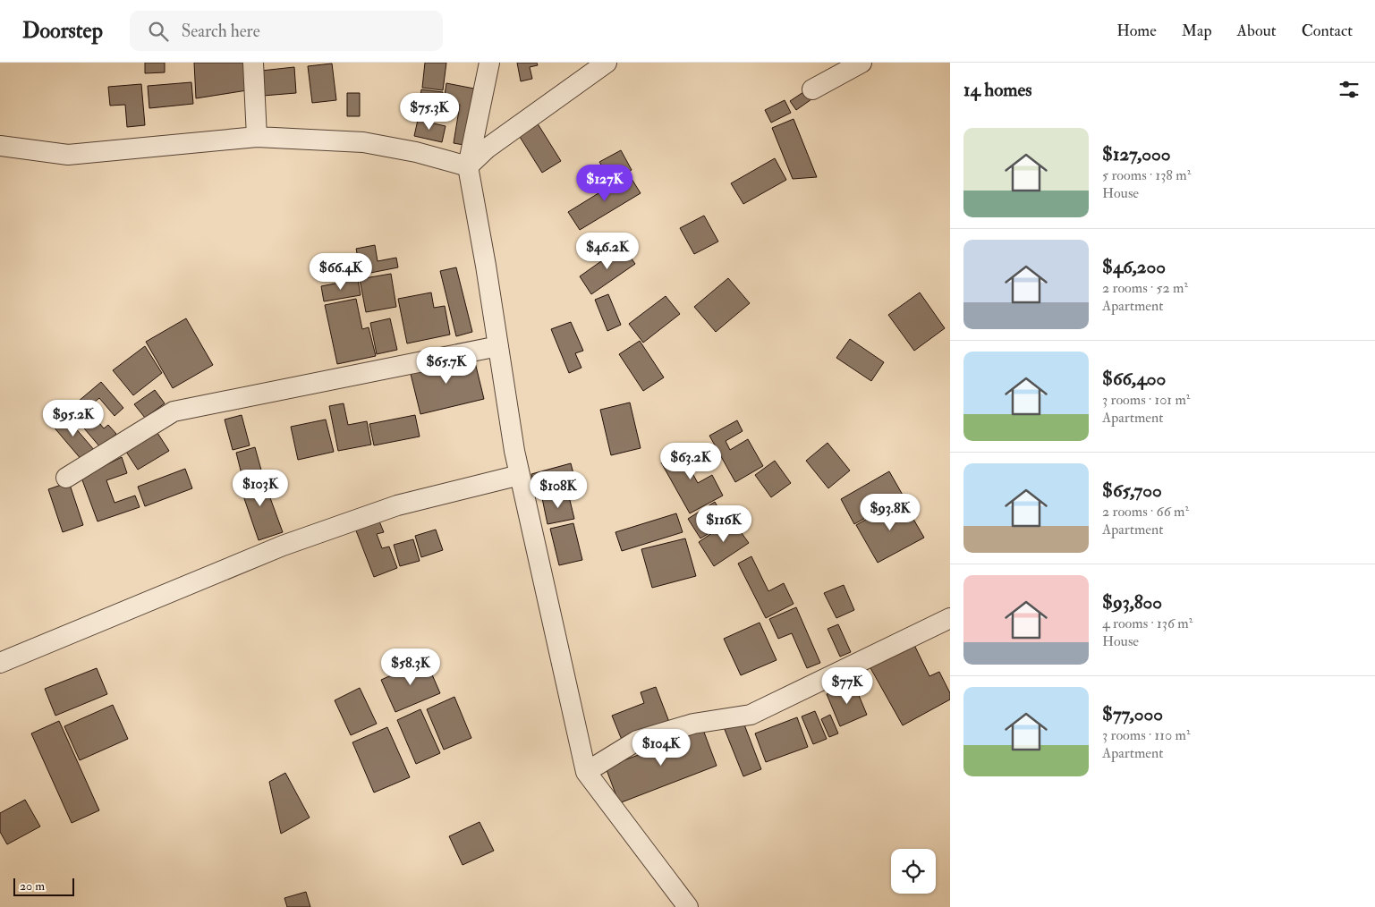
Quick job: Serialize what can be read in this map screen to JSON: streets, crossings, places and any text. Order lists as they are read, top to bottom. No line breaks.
{"scale_bar":"20 m","page":{"header":"Doorstep","search":"Search here","nav":["Home","Map","About","Contact"],"heading":"14 homes","price":["$75.3K","$127K","$46.2K","$66.4K","$65.7K","$95.2K","$63.2K","$103K","$108K","$93.8K","$116K","$58.3K","$77K","$104K"],"list":[{"name":"$127,000","note":"5 rooms · 138 m² · House"},{"name":"$46,200","note":"2 rooms · 52 m² · Apartment"},{"name":"$66,400","note":"3 rooms · 101 m² · Apartment"},{"name":"$65,700","note":"2 rooms · 66 m² · Apartment"},{"name":"$93,800","note":"4 rooms · 136 m² · House"},{"name":"$77,000","note":"3 rooms · 110 m² · Apartment"}],"scale":"20 m"}}
